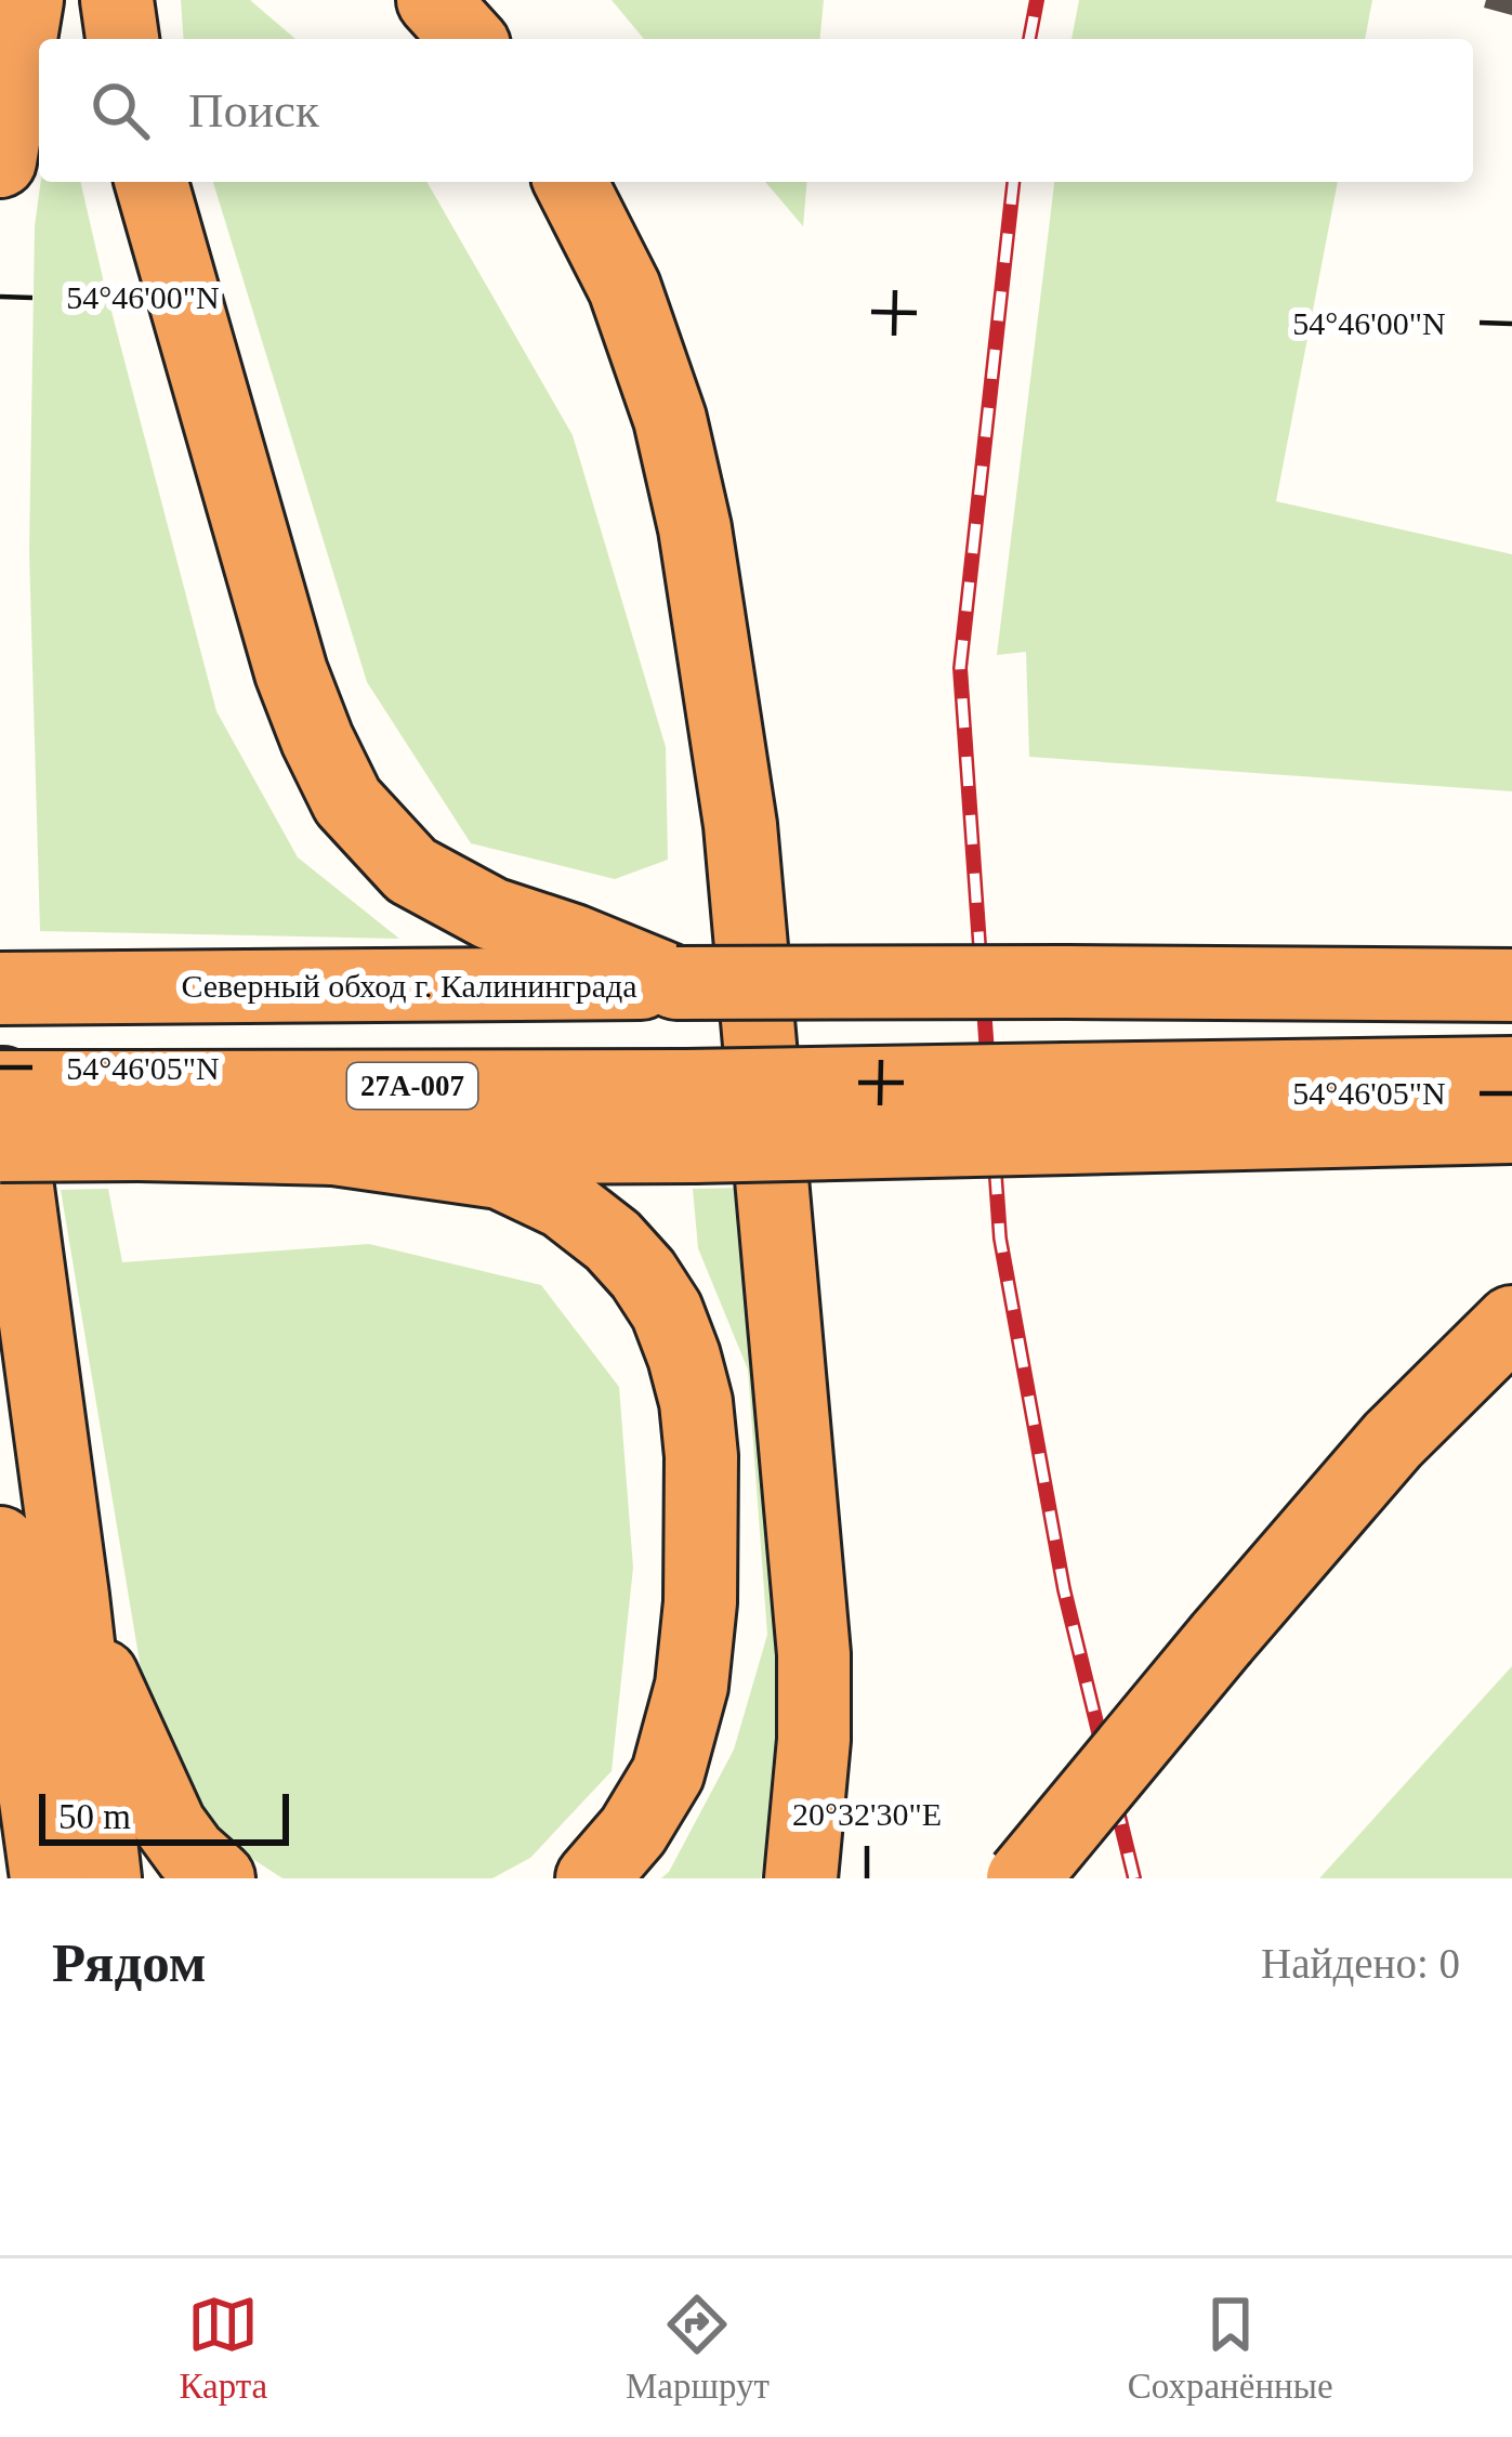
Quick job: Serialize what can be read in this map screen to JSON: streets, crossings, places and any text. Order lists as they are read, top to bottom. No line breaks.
{"streets":{"highway":["Северный обход г. Калининграда","27А-007"]},"scale_bar":"50 m","page":{"search":"Поиск","scale":"50 m","heading":["Рядом","Найдено: 0"],"nav":["Карта","Маршрут","Сохранённые"]},"coordinates":["54°46'00\"N","54°46'05\"N","20°32'30\"E"]}
